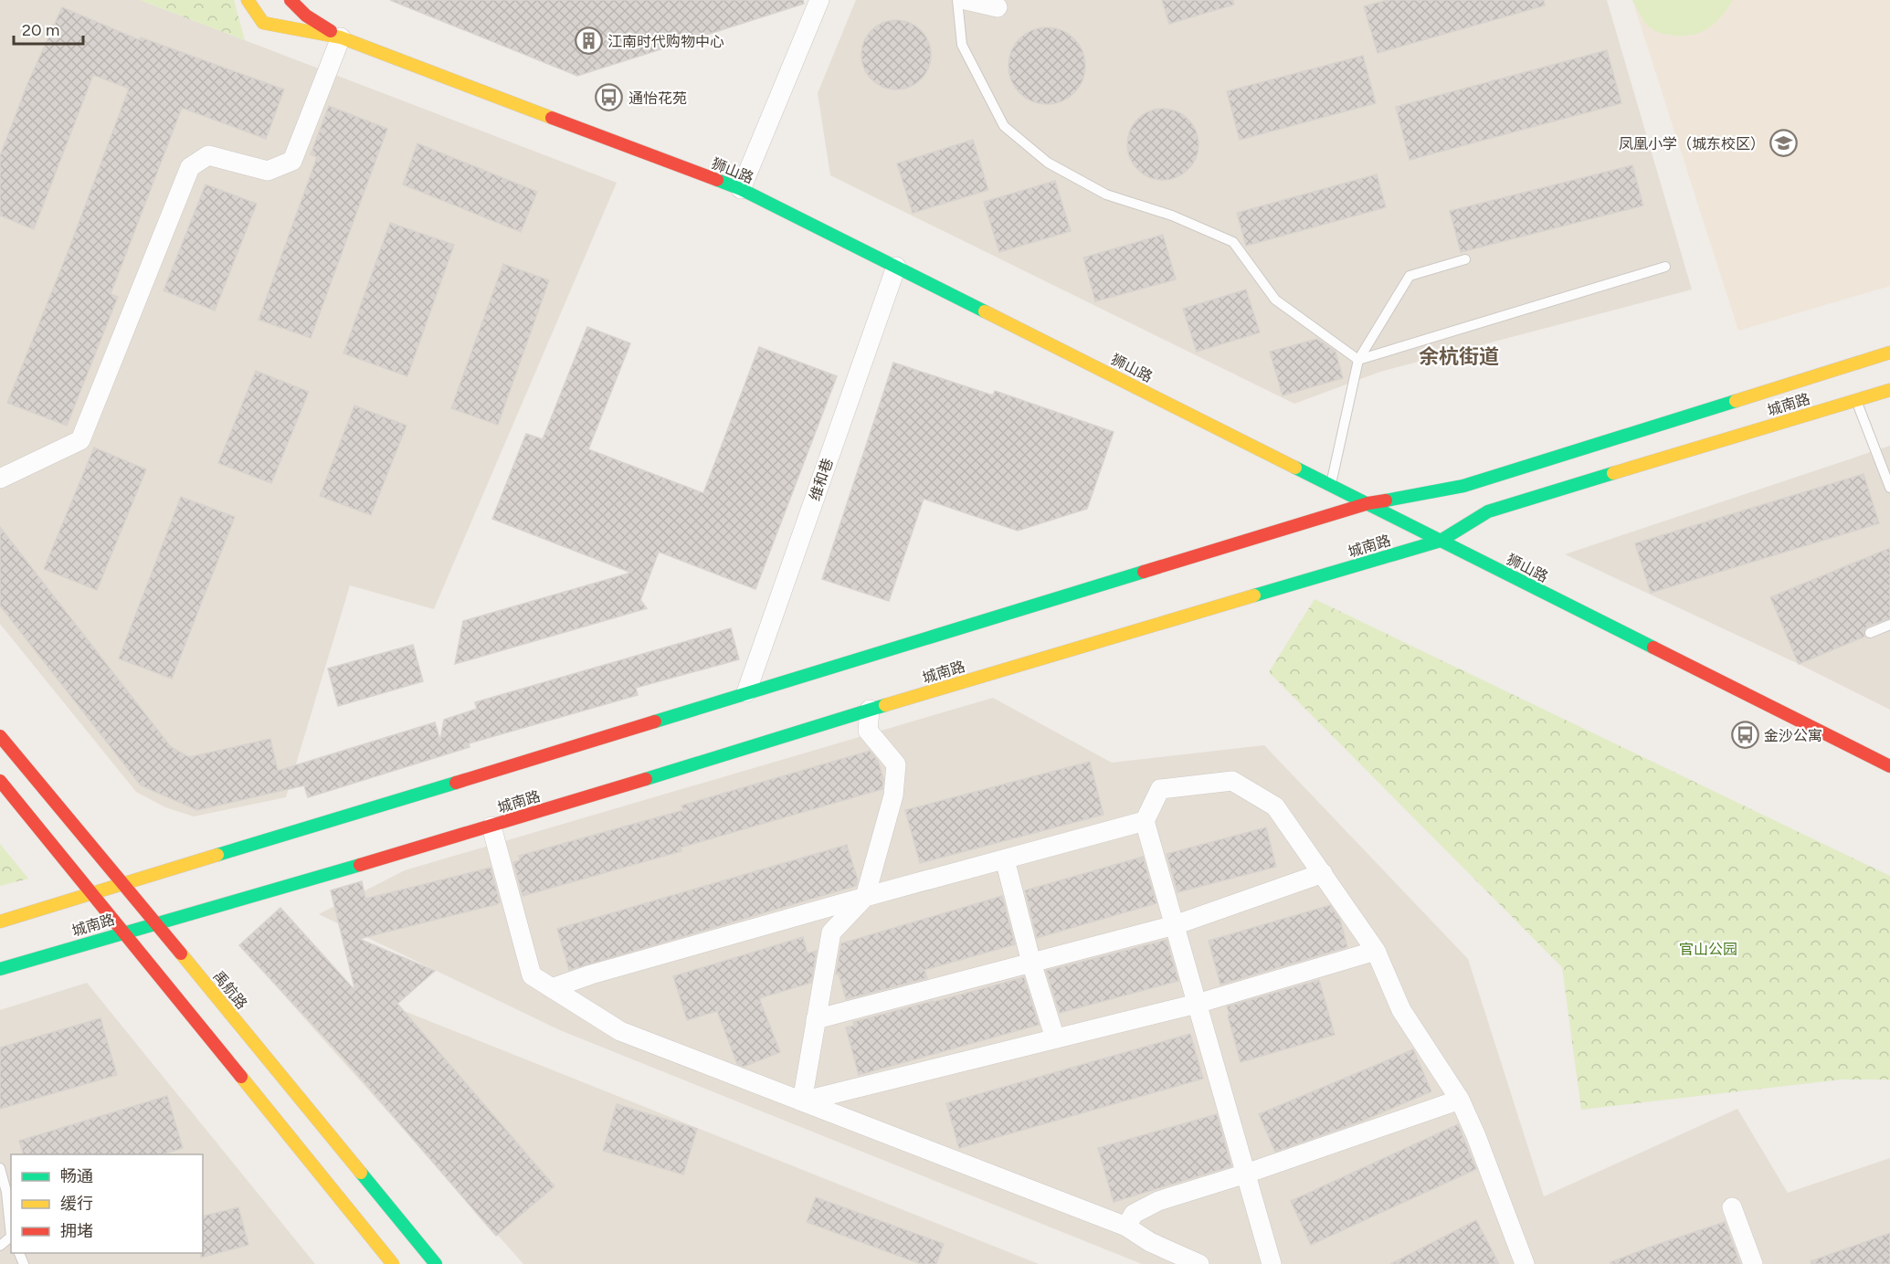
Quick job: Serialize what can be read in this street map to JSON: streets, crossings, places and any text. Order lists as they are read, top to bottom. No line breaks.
{"streets":{"main road":["狮山路","城南路","禹航路"],"street":["维和巷"]},"crossings":[["狮山路","城南路"],["狮山路","维和巷"],["城南路","维和巷"],["城南路","禹航路"]],"districts":["余杭街道"],"parks":["官山公园"],"places":{"building":["江南时代购物中心"],"bus stop":["通怡花苑","金沙公寓"],"school or university":["凤凰小学（城东校区）"]},"legend":["畅通","缓行","拥堵"],"scale_bar":"20 m"}
